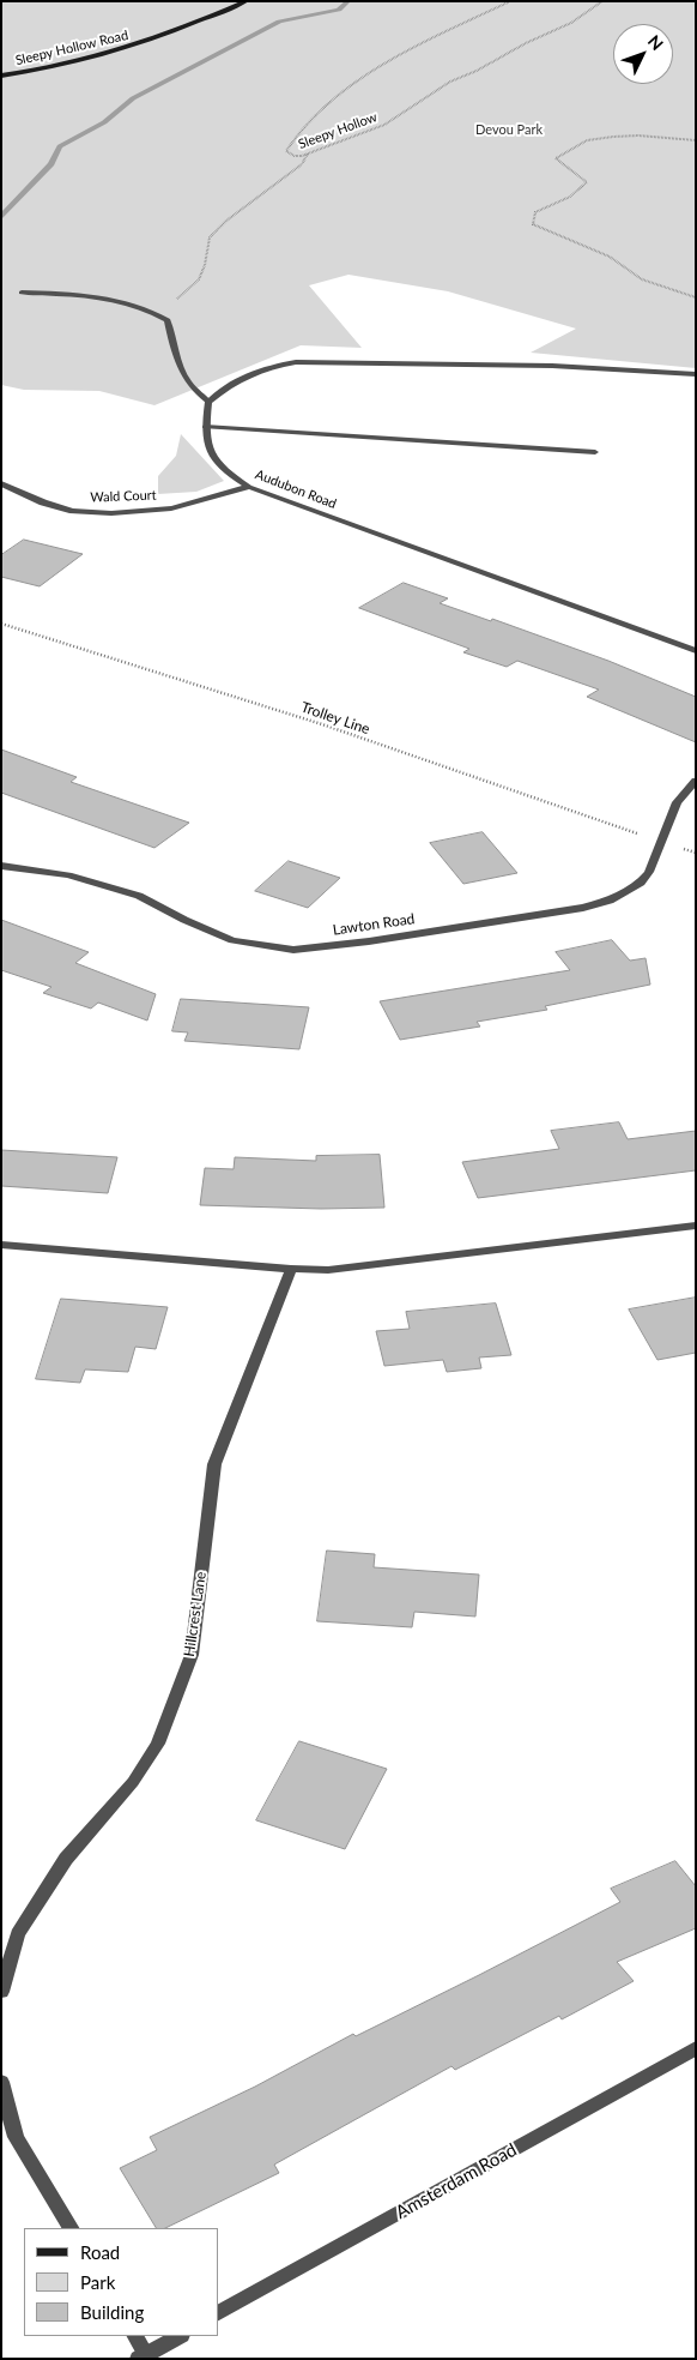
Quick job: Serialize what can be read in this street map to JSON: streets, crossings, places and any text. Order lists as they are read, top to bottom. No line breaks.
{"streets":{"main road":["Sleepy Hollow Road"],"street":["Audubon Road","Wald Court","Lawton Road","Hillcrest Lane","Amsterdam Road"],"path":["Sleepy Hollow","Trolley Line"]},"crossings":[["Audubon Road","Wald Court"],["Trolley Line","Lawton Road"]],"parks":["Devou Park"],"legend":["Road","Park","Building"],"north":"top right"}
